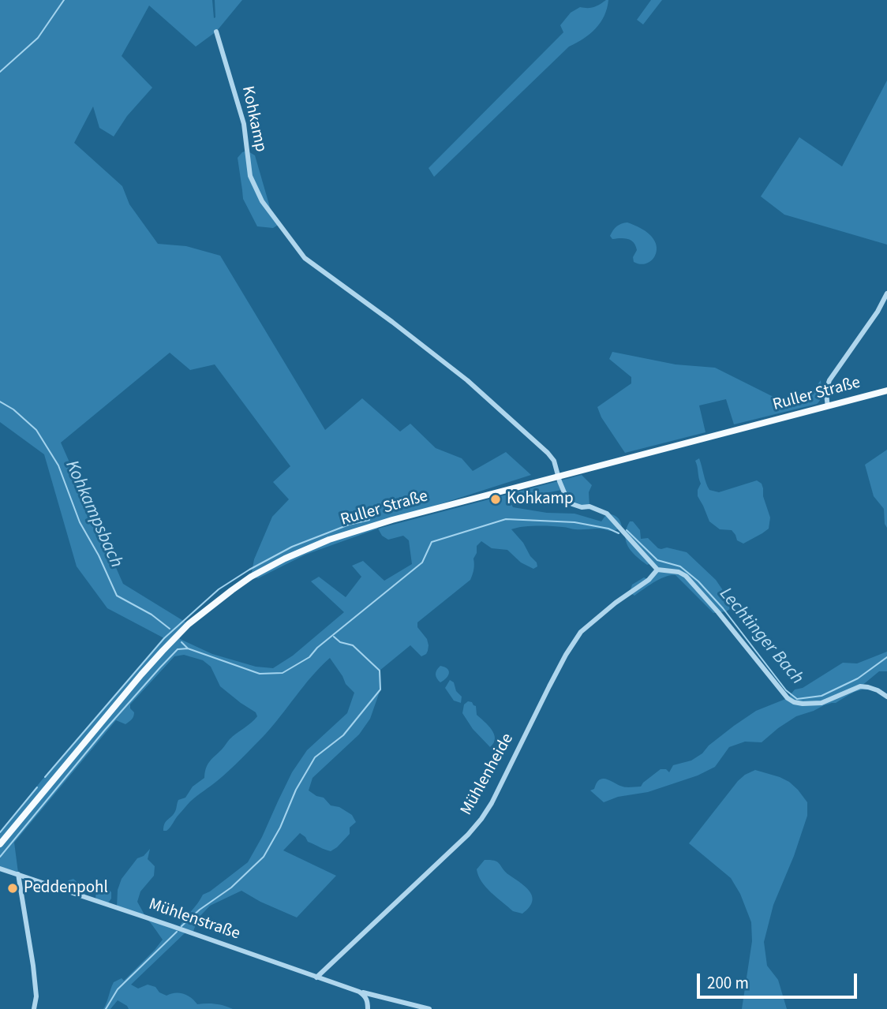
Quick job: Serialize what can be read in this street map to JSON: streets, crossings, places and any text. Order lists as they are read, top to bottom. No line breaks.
{"streets":{"main road":["Ruller Straße"],"street":["Kohkamp","Mühlenheide","Mühlenstraße"]},"crossings":[["Kohkamp","Ruller Straße"],["Kohkamp","Mühlenheide"],["Mühlenheide","Mühlenstraße"]],"water":["Kohkampsbach","Lechtinger Bach"],"places":["Kohkamp","Peddenpohl"],"scale_bar":"200 m"}
